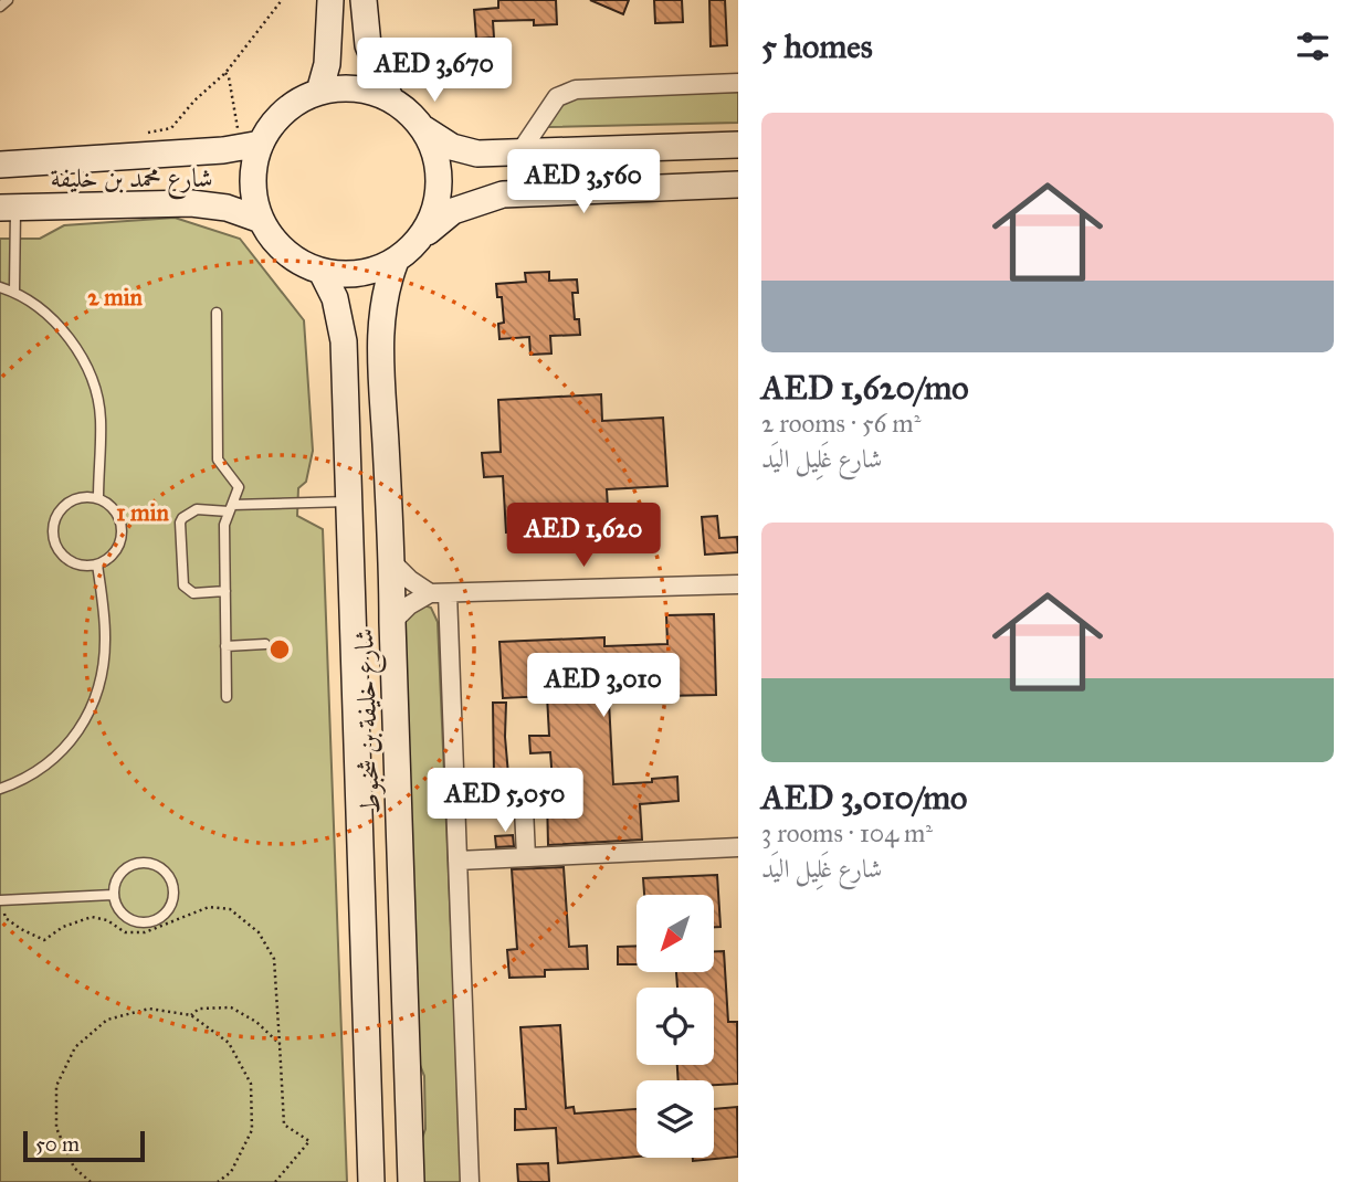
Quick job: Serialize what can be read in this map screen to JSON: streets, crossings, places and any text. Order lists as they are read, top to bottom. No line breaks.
{"streets":{"main road":["شارع محمد بن خليفة","شارع خليفة بن شخبوط"]},"crossings":[["شارع محمد بن خليفة","شارع خليفة بن شخبوط"]],"scale_bar":"50 m","north":"bottom left","page":{"heading":"5 homes","price":["AED 3,670","AED 3,560","AED 1,620","AED 3,010","AED 5,050"],"list":[{"name":"AED 1,620/mo","note":"2 rooms · 56 m² · شارع غَلِيل اليَد"},{"name":"AED 3,010/mo","note":"3 rooms · 104 m² · شارع غَلِيل اليَد"}],"scale":"50 m"},"rings":["2 min","1 min"]}
